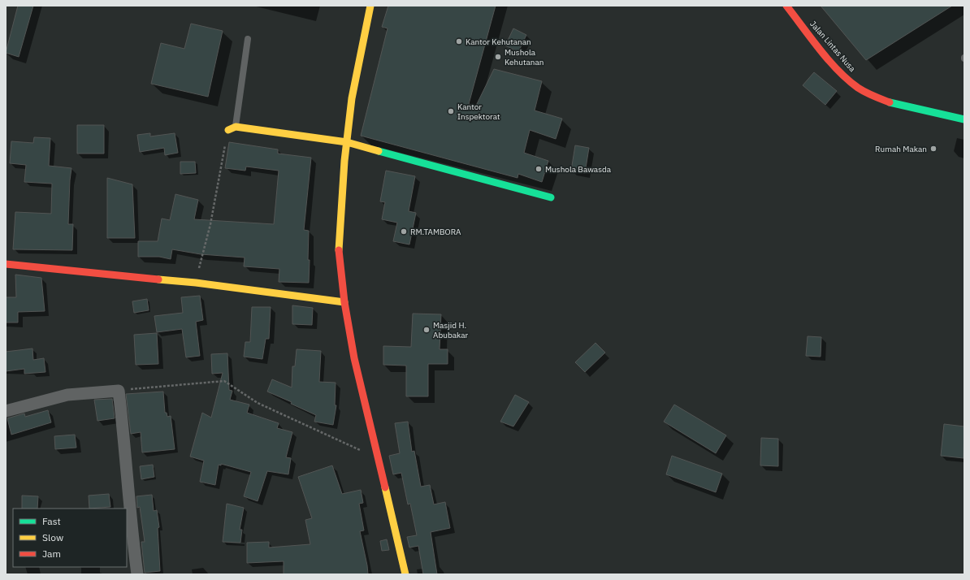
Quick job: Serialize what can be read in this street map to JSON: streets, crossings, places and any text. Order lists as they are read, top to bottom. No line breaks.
{"streets":{"main road":["Jalan Lintas Nusa"]},"places":["Kantor Kehutanan","Mushola Kehutanan","Kantor Inspektorat","Rumah Makan","Mushola Bawasda","RM.TAMBORA","Masjid H. Abubakar"],"legend":["Fast","Slow","Jam"]}
